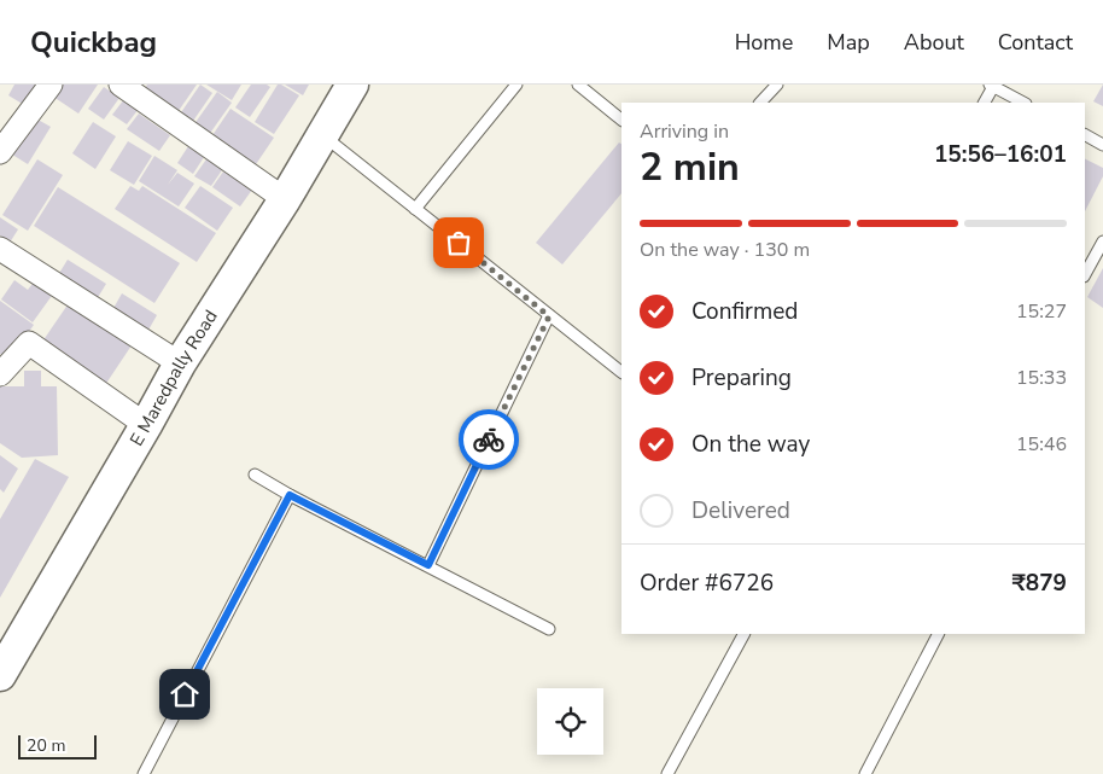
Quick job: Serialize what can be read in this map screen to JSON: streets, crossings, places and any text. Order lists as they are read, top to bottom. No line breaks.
{"streets":{"main road":["E Maredpally Road"]},"scale_bar":"20 m","page":{"header":"Quickbag","nav":["Home","Map","About","Contact"],"heading":["2 min","Arriving in","15:56–16:01"],"panel":["Order #6726","₹879"],"bar":"On the way · 130 m","list":[["Confirmed","15:27"],["Preparing","15:33"],["On the way","15:46"],"Delivered"],"scale":"20 m"}}
